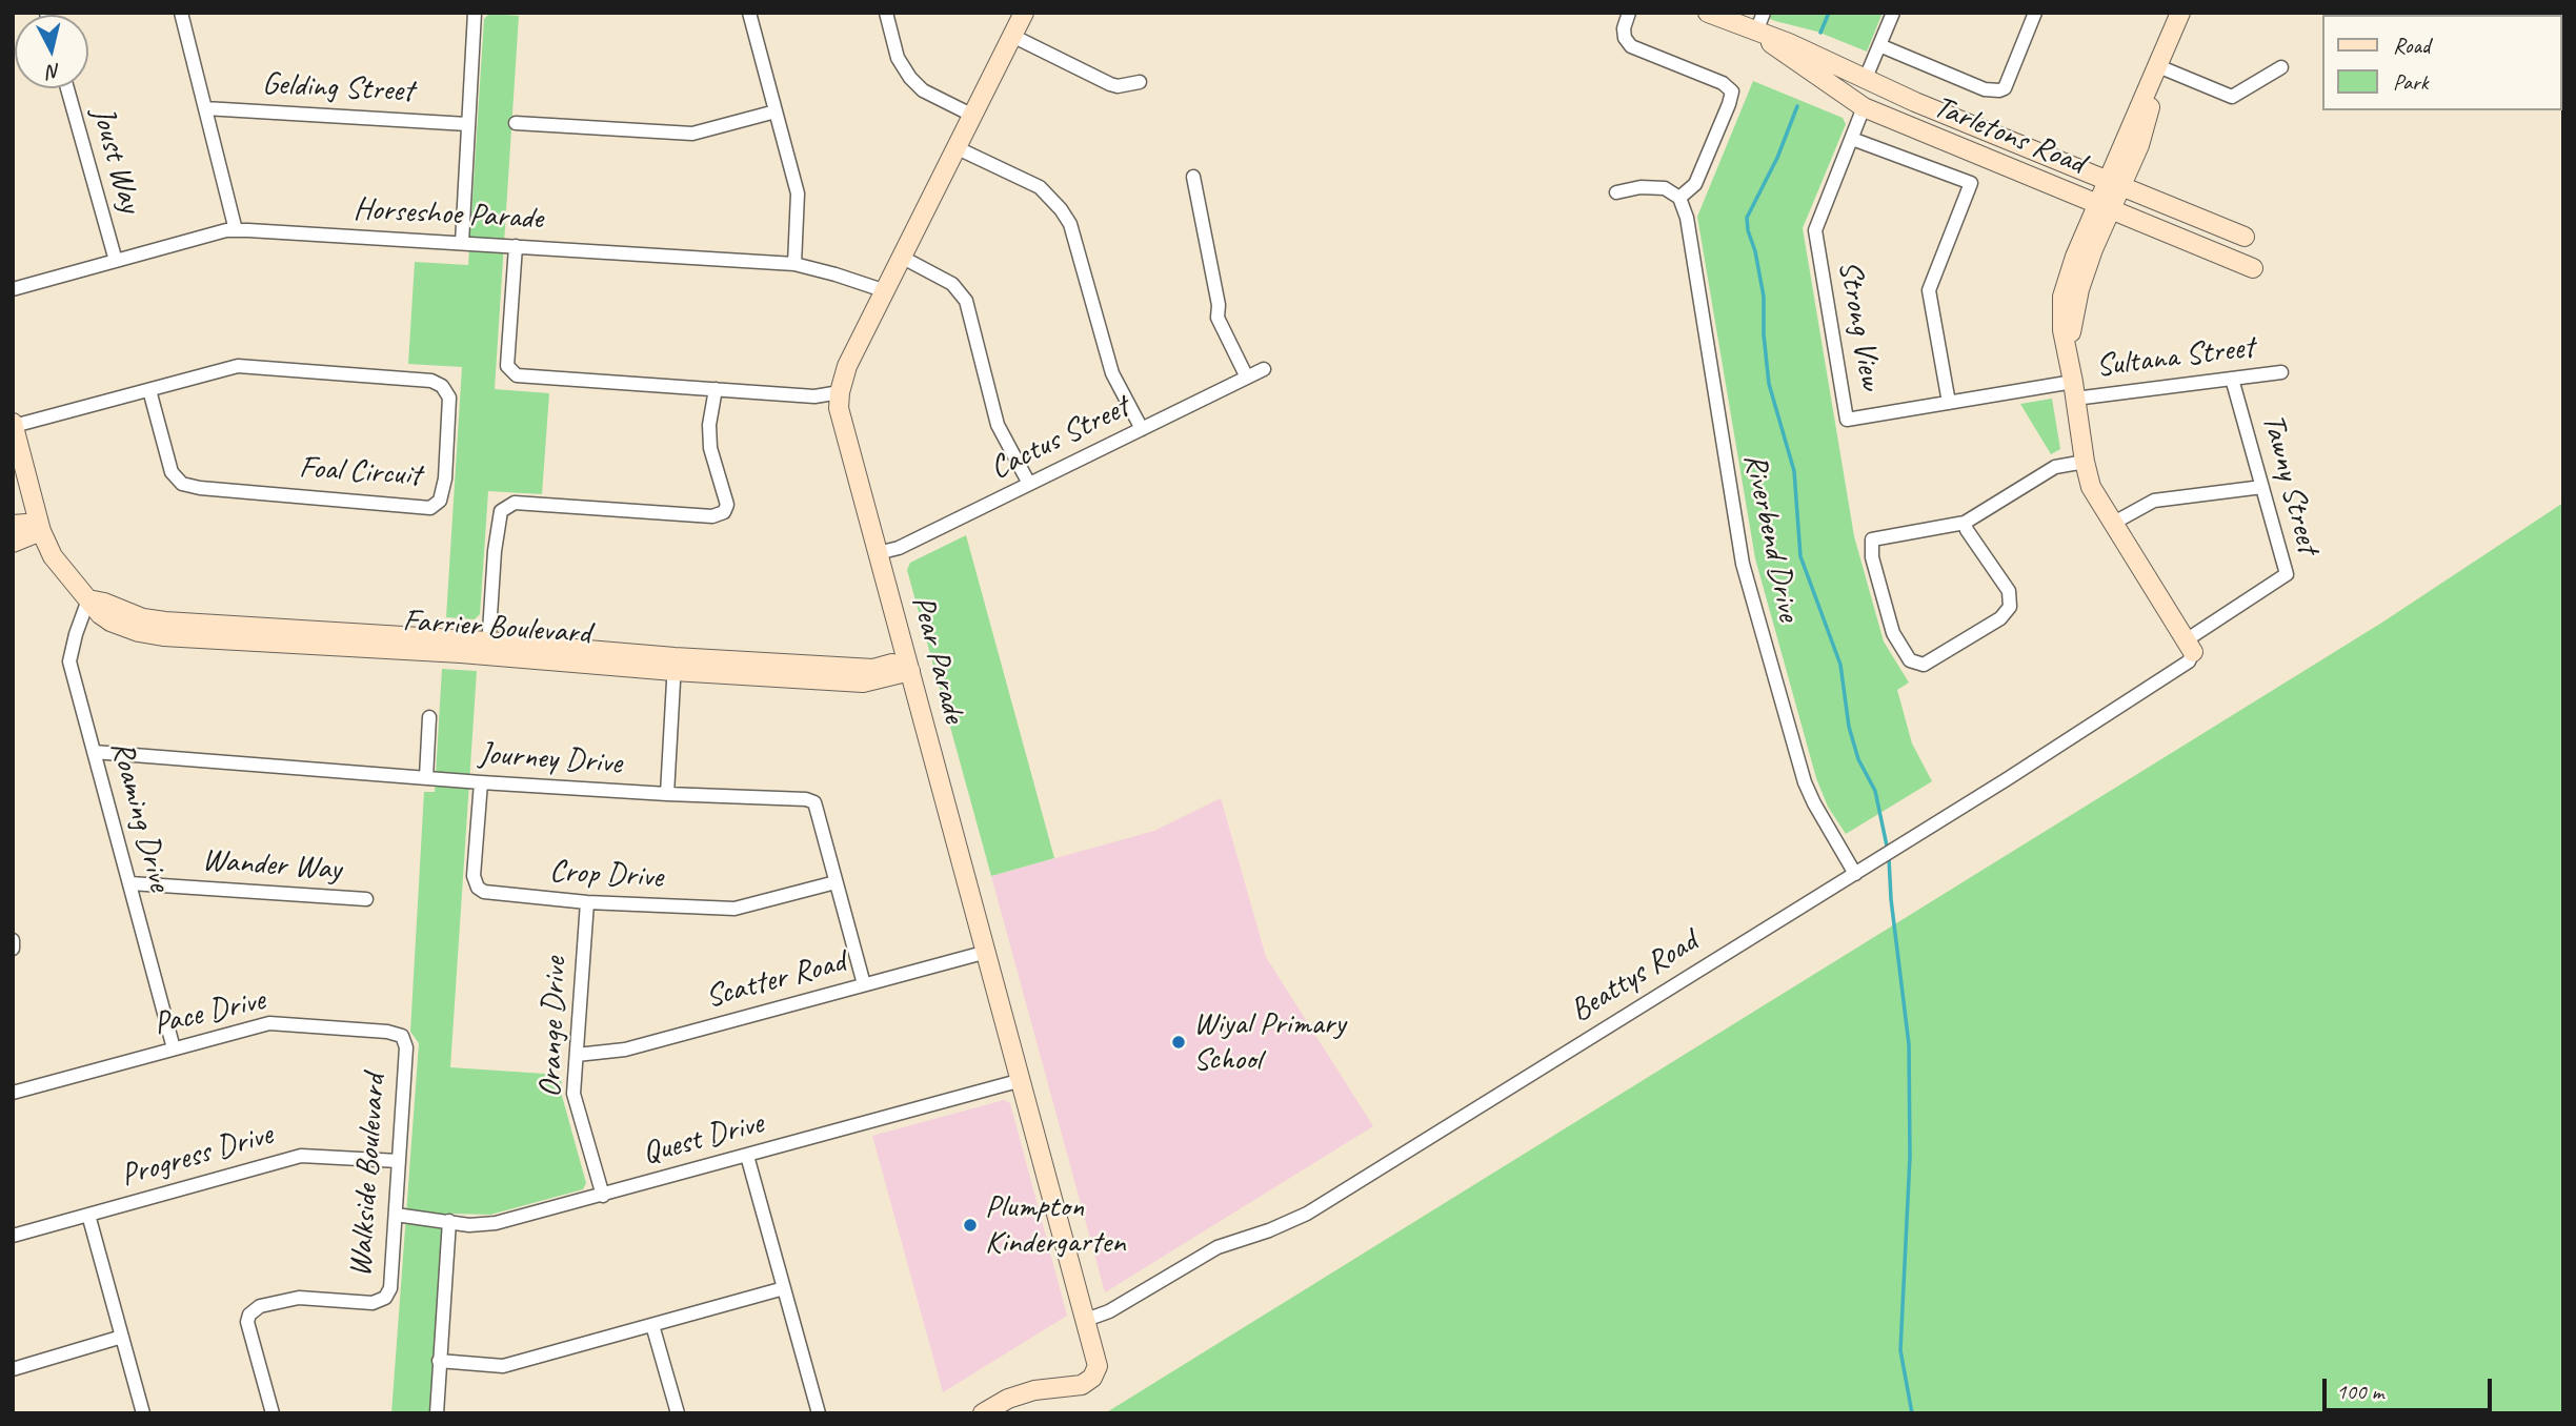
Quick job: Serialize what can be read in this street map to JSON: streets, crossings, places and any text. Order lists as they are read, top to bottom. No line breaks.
{"streets":{"street":["Gelding Street","Tarletons Road","Joust Way","Horseshoe Parade","Strong View","Sultana Street","Cactus Street","Foal Circuit","Tawny Street","Riverbend Drive","Farrier Boulevard","Pear Parade","Journey Drive","Roaming Drive","Wander Way","Crop Drive","Beattys Road","Scatter Road","Pace Drive","Orange Drive","Quest Drive","Progress Drive","Walkside Boulevard"]},"crossings":[["Tarletons Road","Strong View"],["Joust Way","Horseshoe Parade"],["Horseshoe Parade","Pear Parade"],["Strong View","Sultana Street"],["Sultana Street","Tawny Street"],["Cactus Street","Pear Parade"],["Tawny Street","Beattys Road"],["Riverbend Drive","Beattys Road"],["Farrier Boulevard","Pear Parade"],["Farrier Boulevard","Roaming Drive"],["Pear Parade","Beattys Road"],["Pear Parade","Scatter Road"],["Pear Parade","Quest Drive"],["Journey Drive","Roaming Drive"],["Journey Drive","Crop Drive"],["Journey Drive","Scatter Road"],["Roaming Drive","Wander Way"],["Roaming Drive","Pace Drive"],["Crop Drive","Orange Drive"],["Scatter Road","Orange Drive"],["Pace Drive","Walkside Boulevard"],["Orange Drive","Quest Drive"],["Quest Drive","Walkside Boulevard"],["Progress Drive","Walkside Boulevard"]],"places":["Wiyal Primary School","Plumpton Kindergarten"],"legend":["Road","Park"],"scale_bar":"100 m","north":"bottom"}
